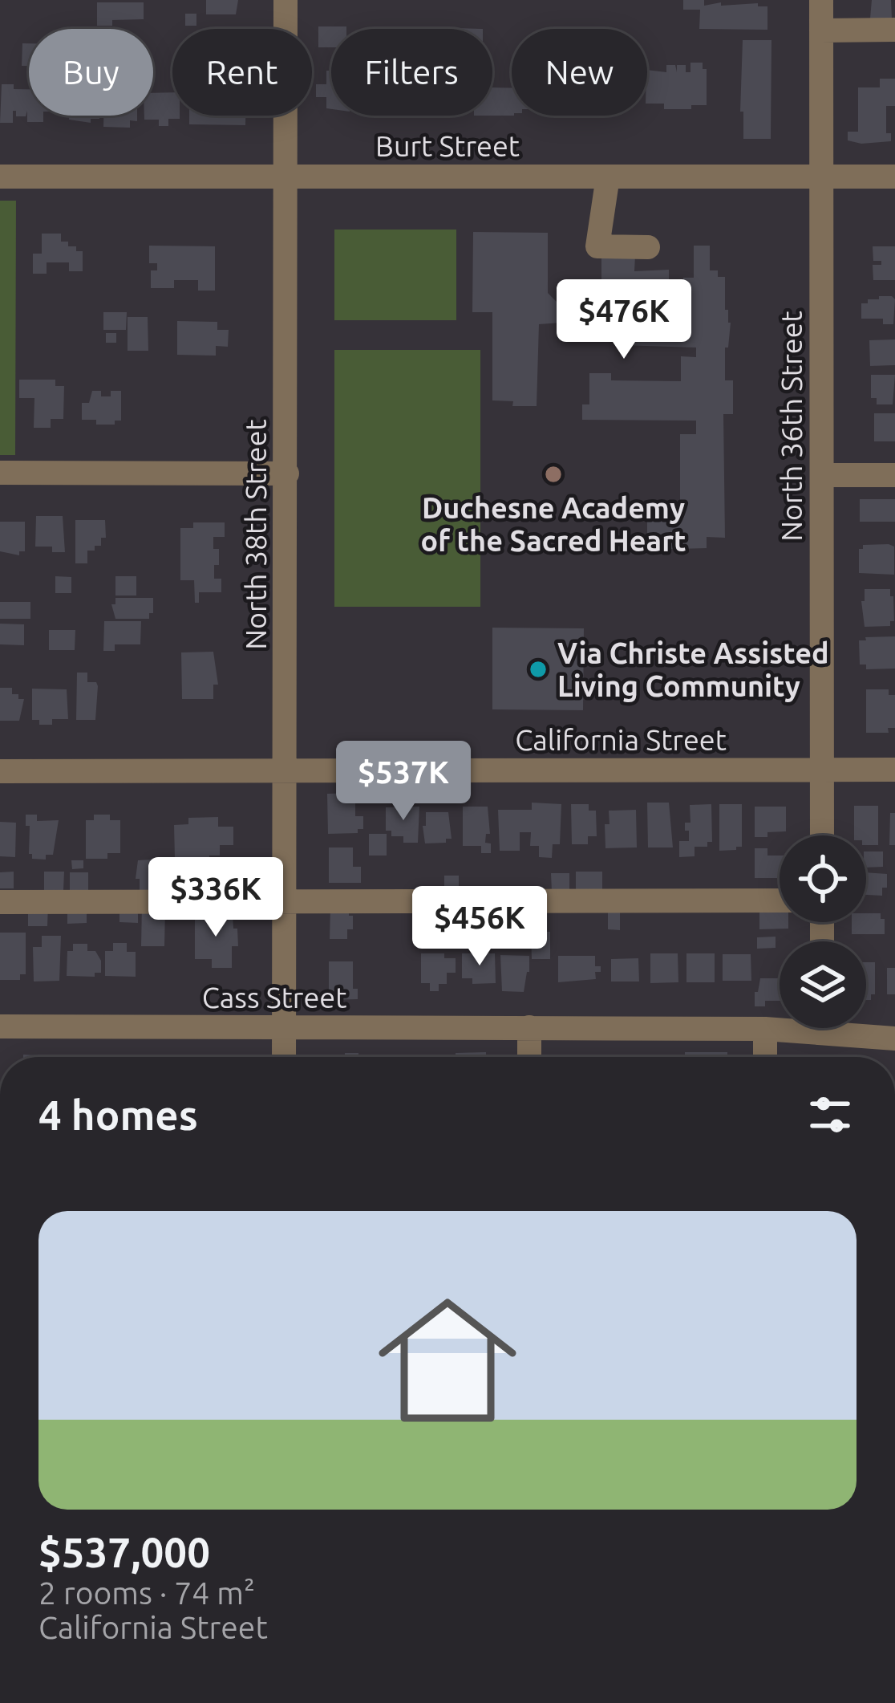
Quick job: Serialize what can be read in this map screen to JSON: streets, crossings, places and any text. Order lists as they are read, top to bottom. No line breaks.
{"streets":{"street":["Burt Street","North 36th Street","North 38th Street","California Street","Cass Street"]},"crossings":[["Burt Street","North 36th Street"],["Burt Street","North 38th Street"],["North 36th Street","California Street"],["North 38th Street","California Street"],["North 38th Street","Cass Street"]],"places":["Duchesne Academy of the Sacred Heart","Via Christe Assisted Living Community"],"page":{"chip":["Buy","Rent","Filters","New"],"price":["$476K","$537K","$336K","$456K"],"heading":"4 homes","list":[{"name":"$537,000","note":"2 rooms · 74 m² · California Street"}]}}
